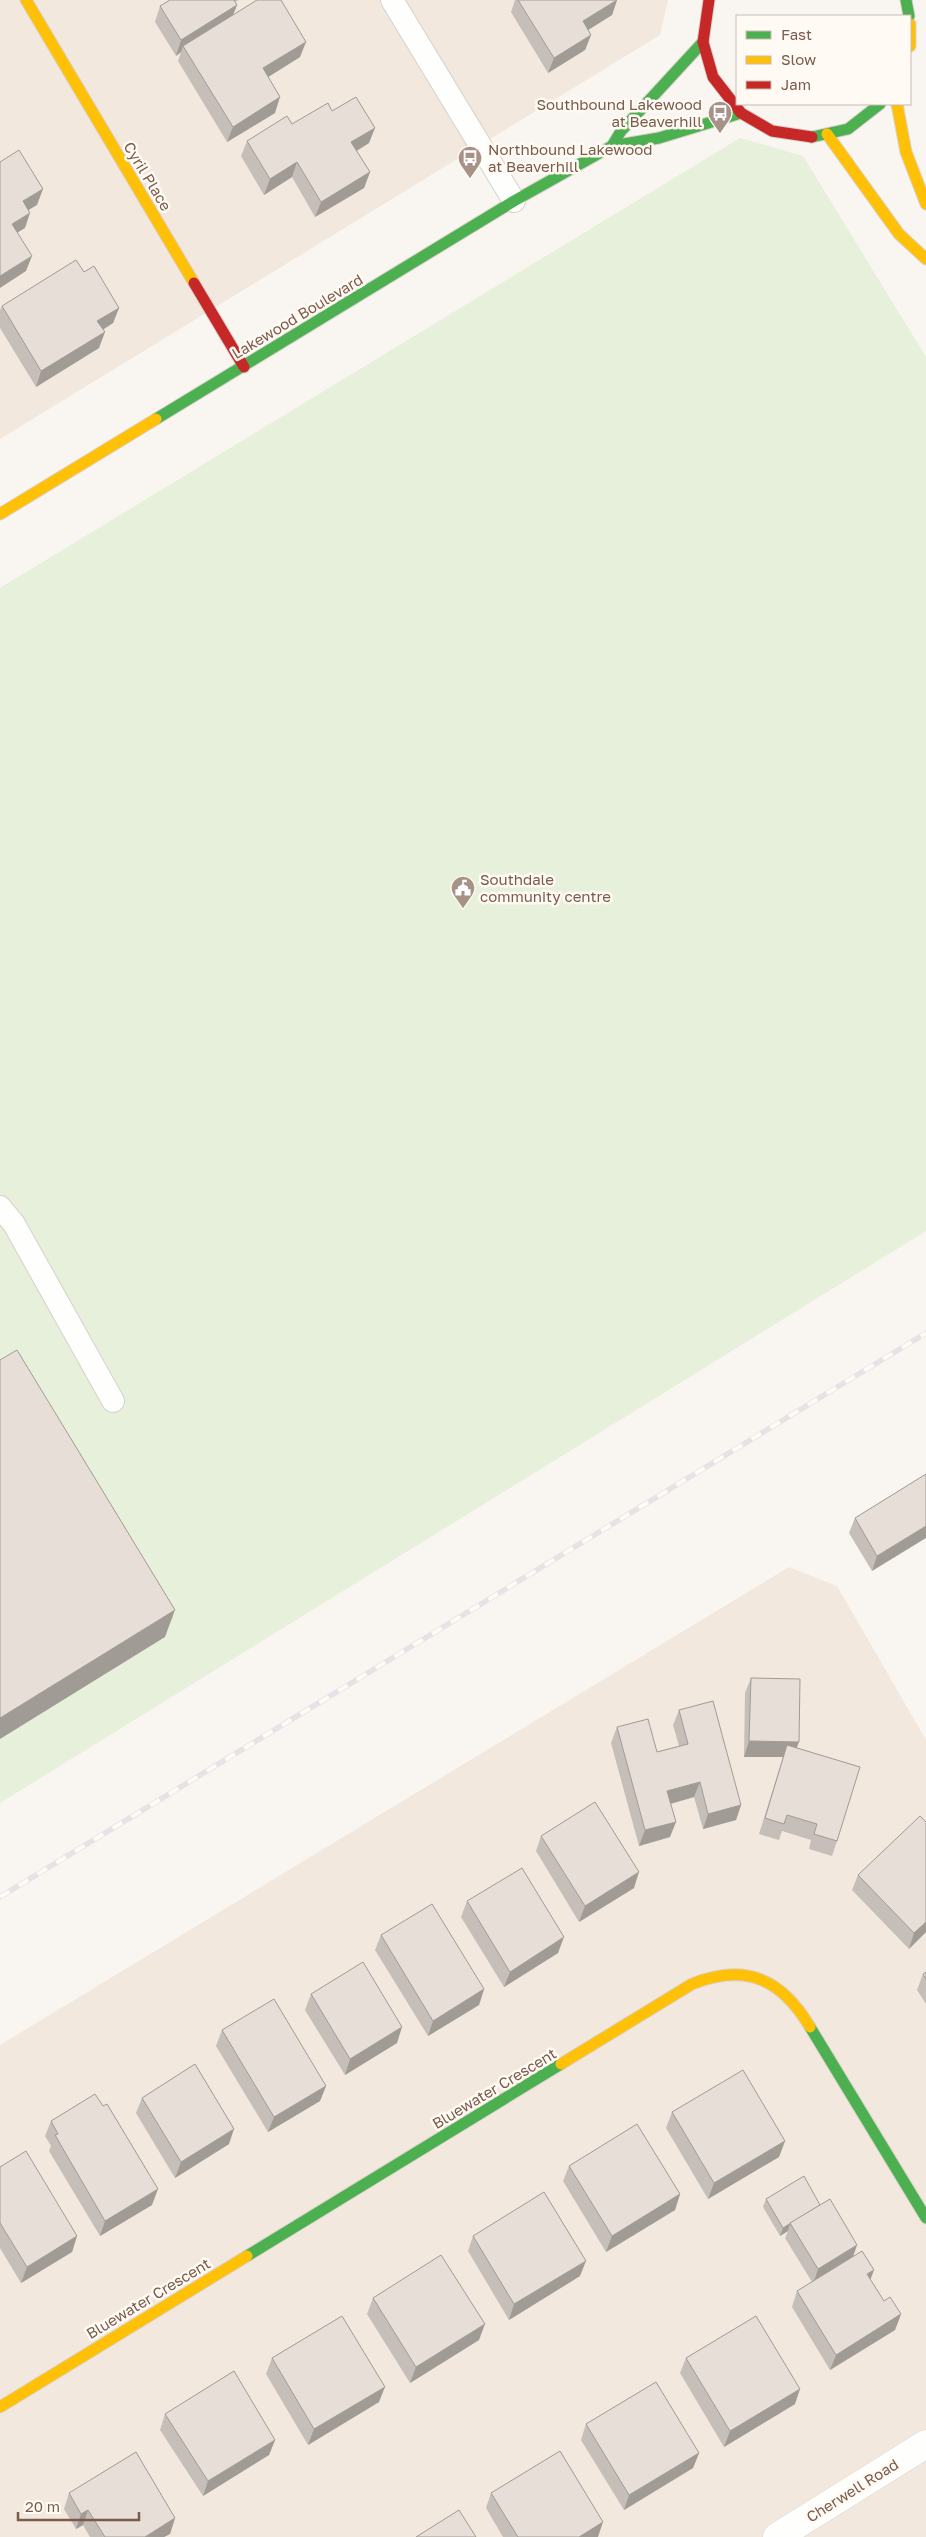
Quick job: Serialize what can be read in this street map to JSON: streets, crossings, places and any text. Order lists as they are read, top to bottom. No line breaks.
{"streets":{"street":["Cyril Place","Lakewood Boulevard","Bluewater Crescent","Cherwell Road"]},"crossings":[["Cyril Place","Lakewood Boulevard"]],"places":{"bus stop":["Southbound Lakewood at Beaverhill","Northbound Lakewood at Beaverhill"],"public building":["Southdale community centre"]},"legend":["Fast","Slow","Jam"],"scale_bar":"20 m"}
